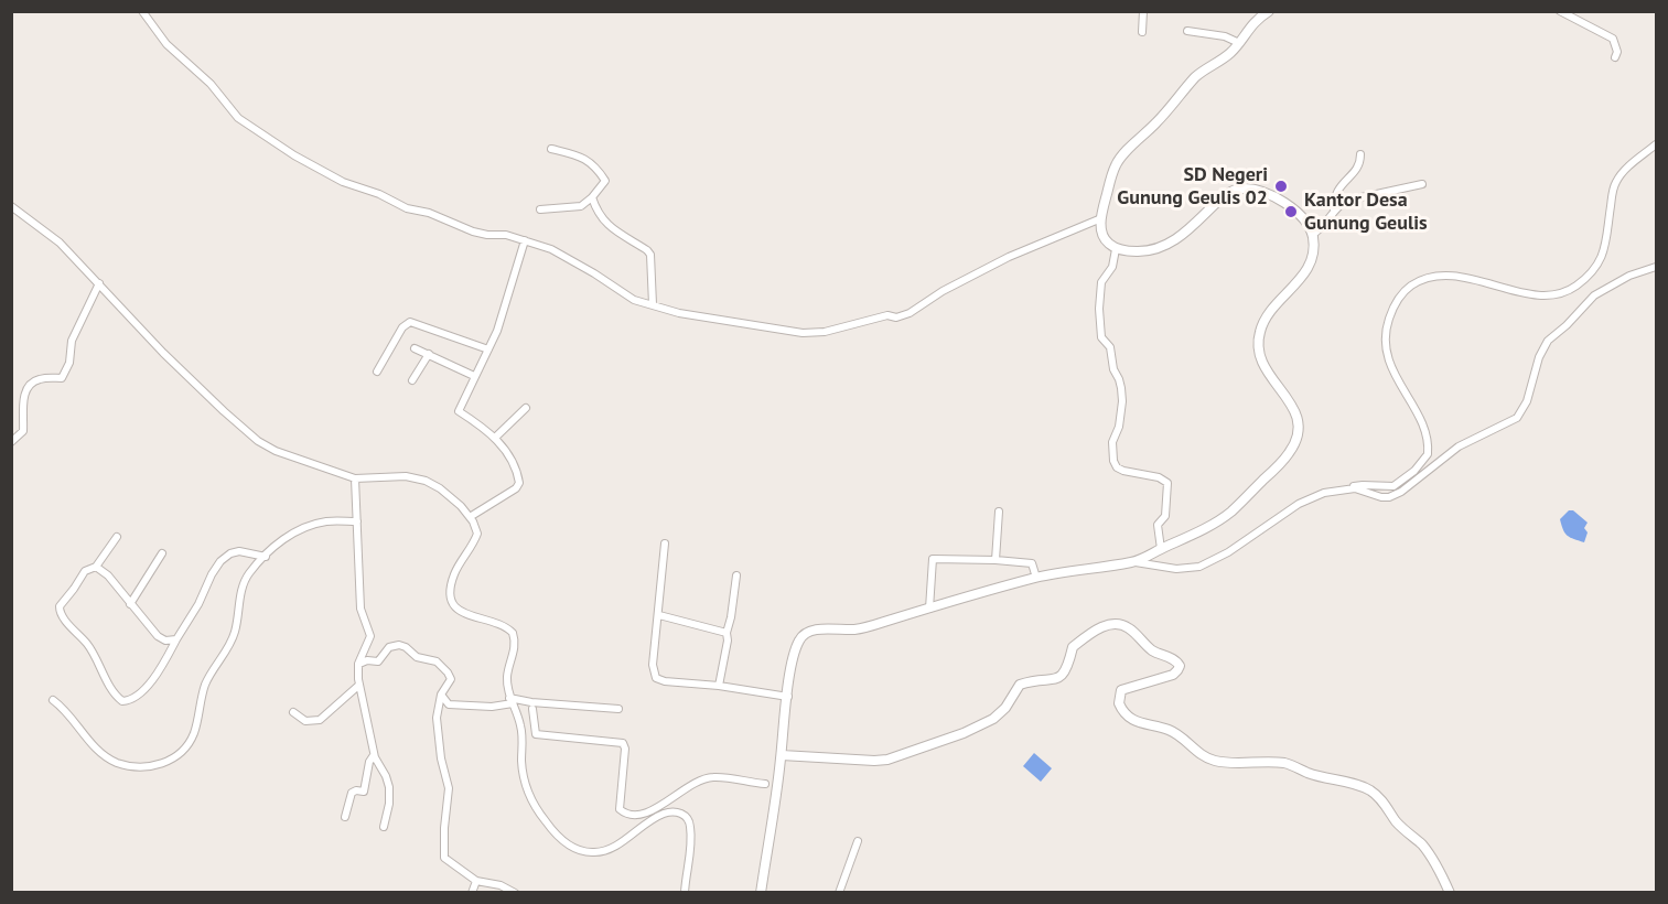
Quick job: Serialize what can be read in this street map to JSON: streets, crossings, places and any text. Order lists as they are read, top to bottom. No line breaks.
{"places":["SD Negeri Gunung Geulis 02","Kantor Desa Gunung Geulis"]}
